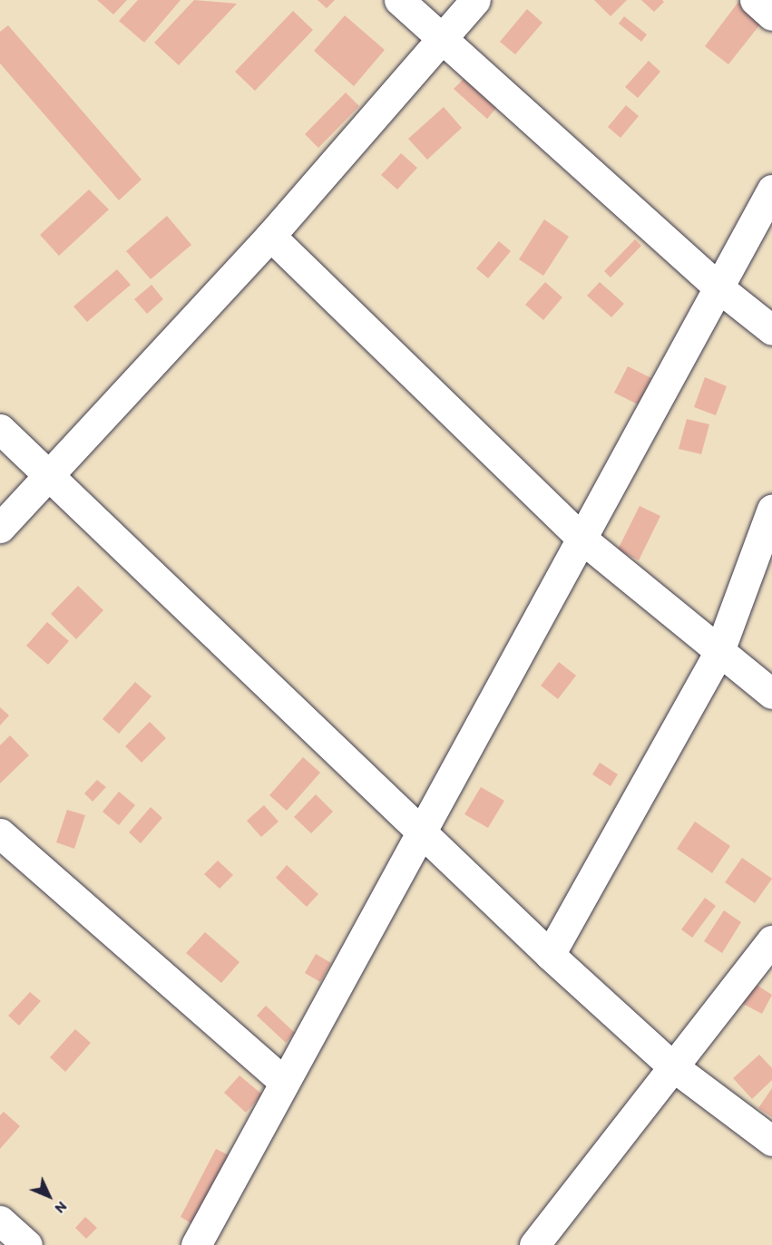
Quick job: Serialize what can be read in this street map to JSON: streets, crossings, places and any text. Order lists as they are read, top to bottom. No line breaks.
{"north":"bottom right"}
